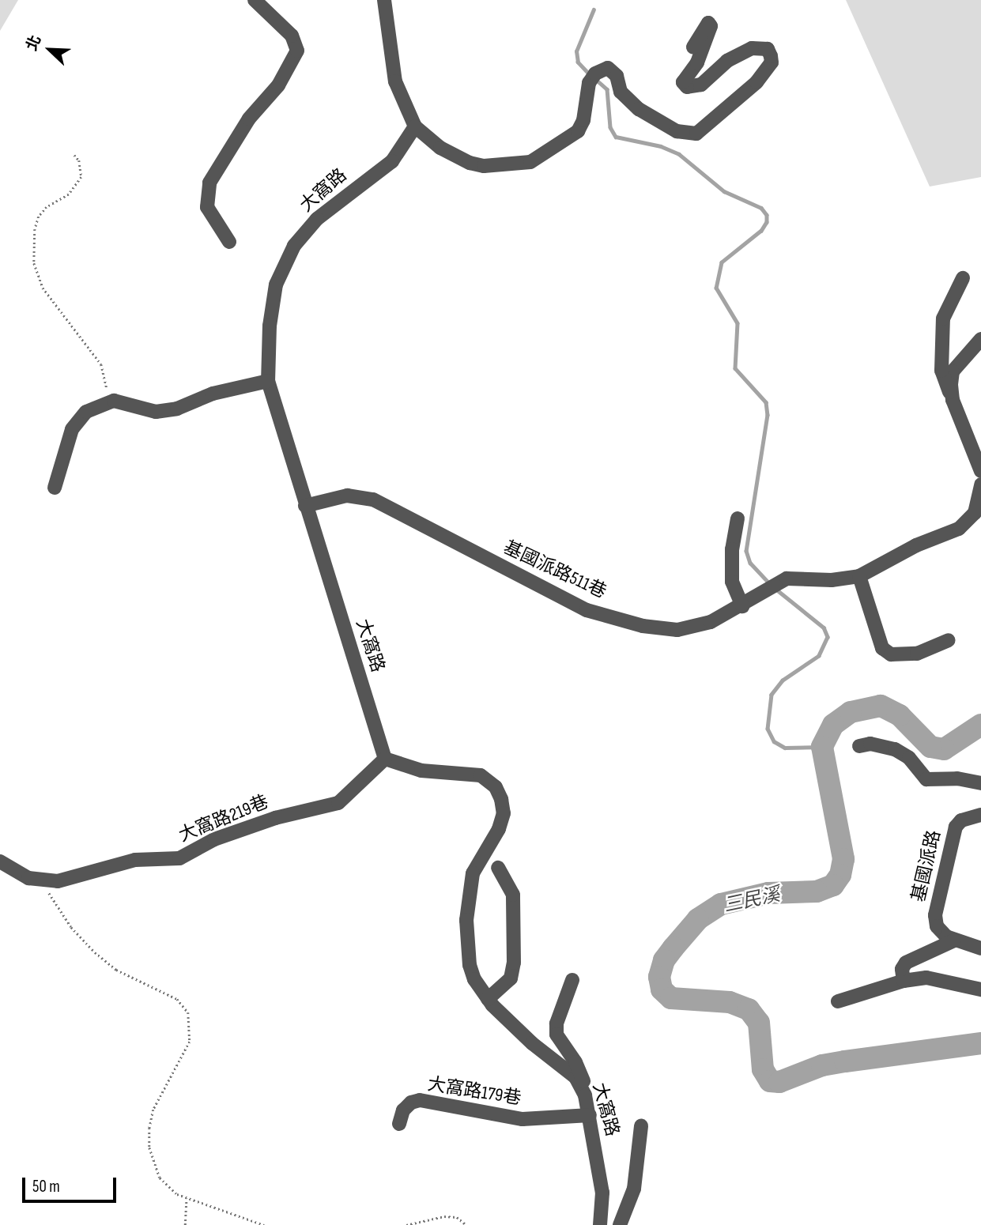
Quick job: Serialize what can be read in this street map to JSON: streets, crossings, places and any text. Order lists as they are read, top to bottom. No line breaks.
{"streets":{"street":["大窩路","基國派路511巷","大窩路219巷","基國派路","大窩路179巷"]},"crossings":[["大窩路","基國派路511巷"],["大窩路","大窩路219巷"],["大窩路","大窩路179巷"]],"water":["三民溪"],"scale_bar":"50 m","north":"top left"}
